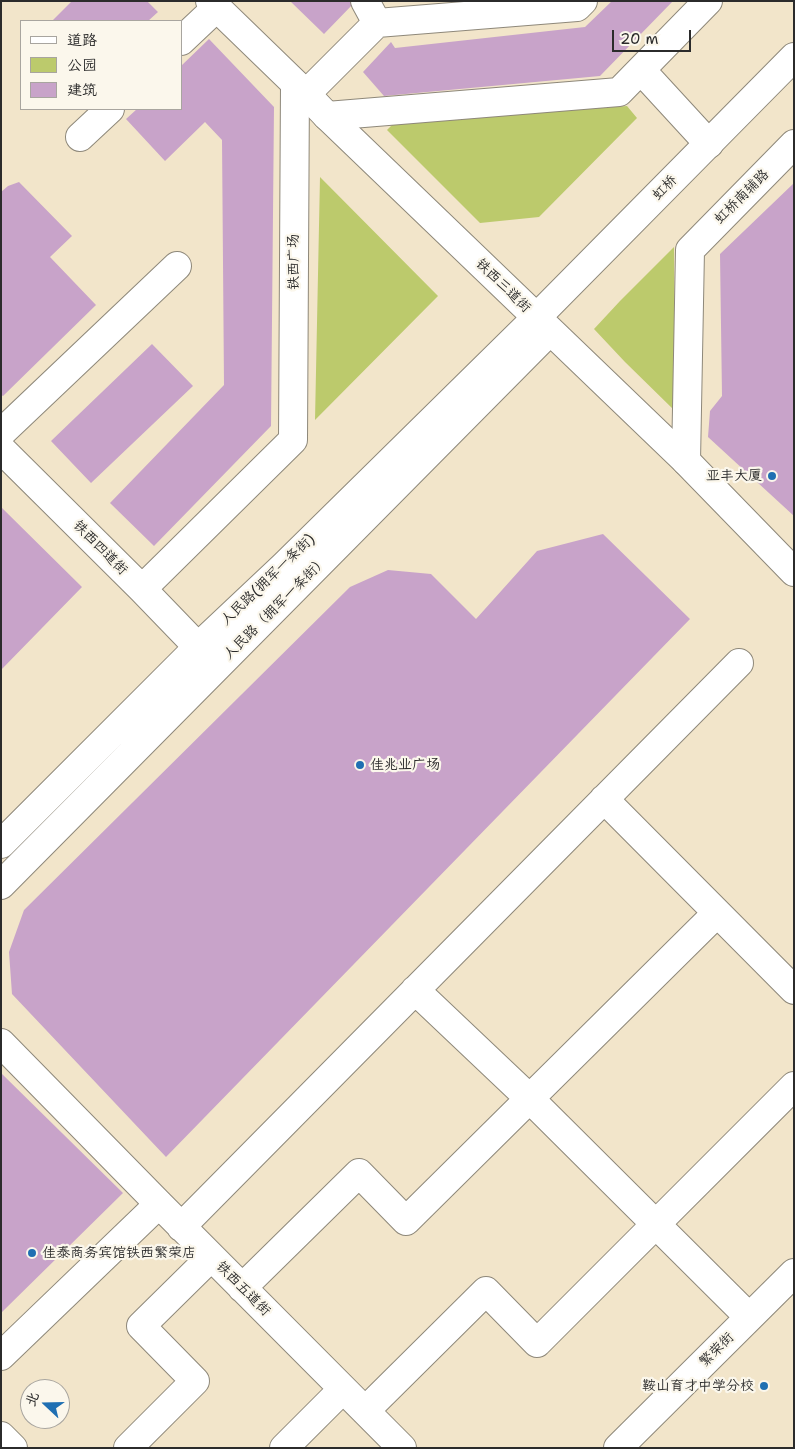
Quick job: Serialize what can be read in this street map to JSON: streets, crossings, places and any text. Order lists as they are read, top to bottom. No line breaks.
{"streets":{"main road":["虹桥","虹桥南辅路","铁西广场","铁西三道街","铁西四道街","人民路(拥军一条街)","人民路（拥军一条街）","铁西五道街","繁荣街"]},"crossings":[["虹桥","铁西三道街"],["虹桥","人民路(拥军一条街)"],["虹桥","人民路（拥军一条街）"],["虹桥南辅路","铁西三道街"],["铁西广场","铁西三道街"],["铁西广场","铁西四道街"],["铁西三道街","人民路(拥军一条街)"],["铁西三道街","人民路（拥军一条街）"],["铁西四道街","人民路(拥军一条街)"],["人民路(拥军一条街)","人民路（拥军一条街）"]],"places":["亚丰大厦","佳兆业广场","佳泰商务宾馆铁西繁荣店","鞍山育才中学分校"],"legend":["道路","公园","建筑"],"scale_bar":"20 m","north":"left"}
